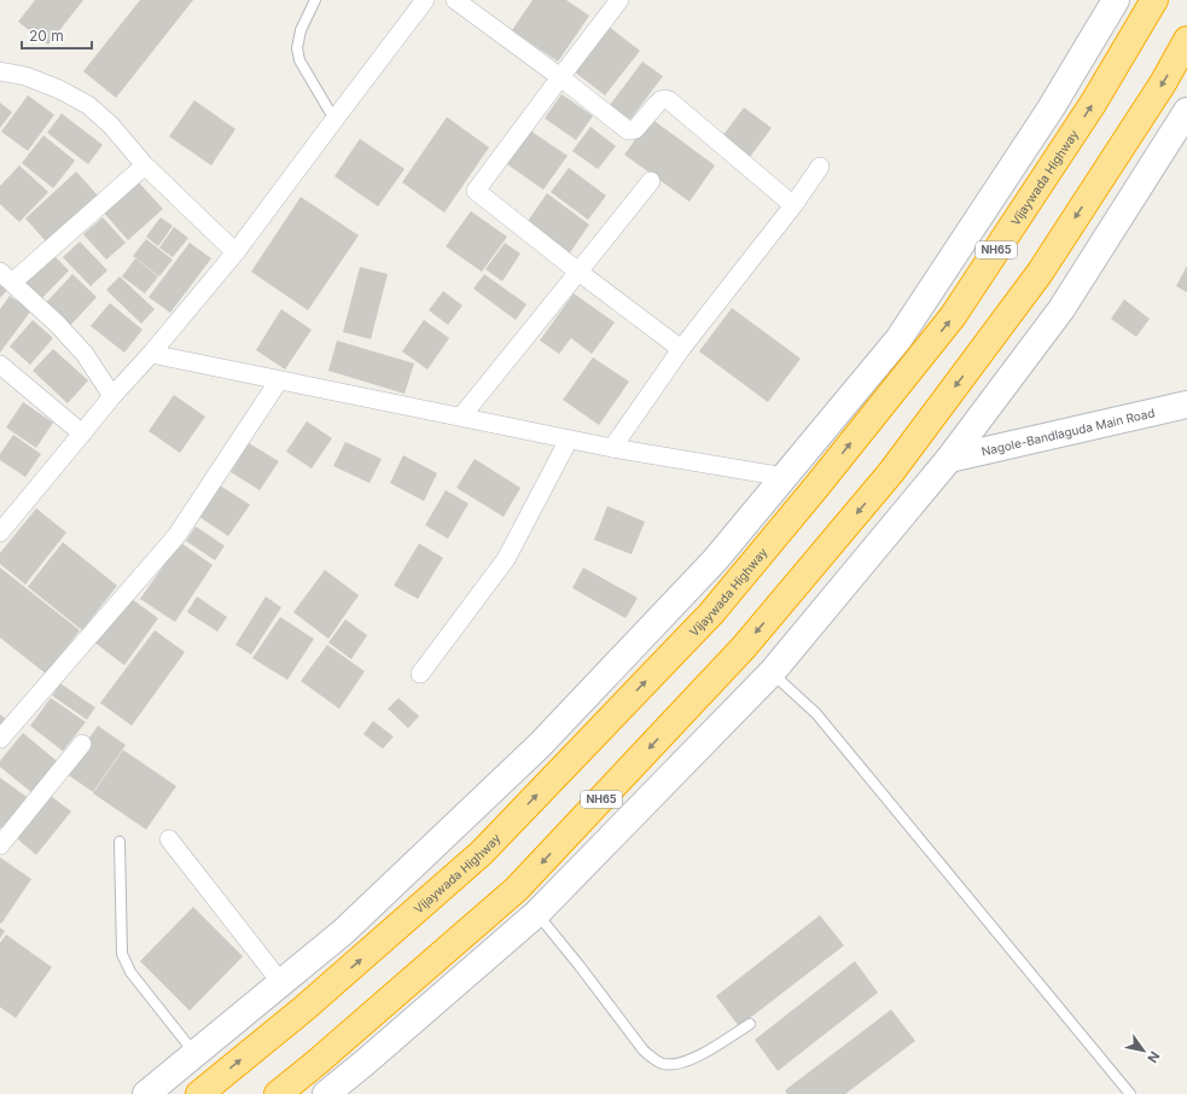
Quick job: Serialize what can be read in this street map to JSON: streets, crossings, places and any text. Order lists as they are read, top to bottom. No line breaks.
{"streets":{"highway":["Vijaywada Highway","NH65"],"street":["Nagole-Bandlaguda Main Road"]},"scale_bar":"20 m","north":"bottom right"}
